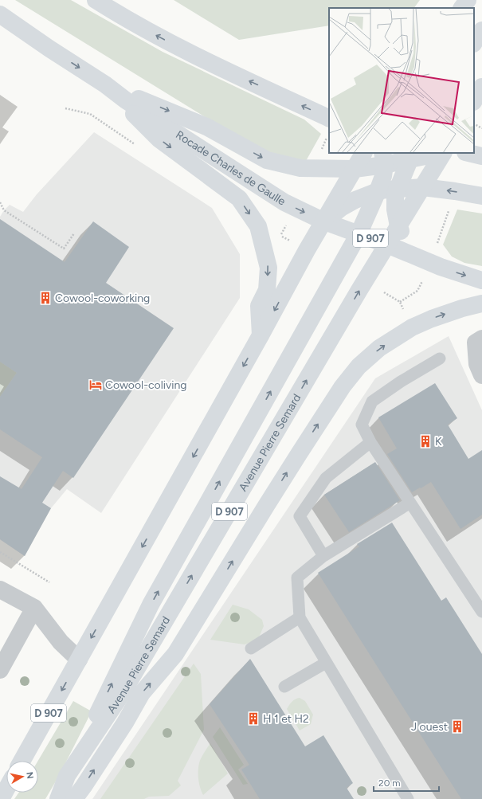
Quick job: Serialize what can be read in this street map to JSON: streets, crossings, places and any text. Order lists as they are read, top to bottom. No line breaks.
{"streets":{"main road":["Rocade Charles de Gaulle","D 907","Avenue Pierre Semard"]},"crossings":[["Rocade Charles de Gaulle","D 907"],["Rocade Charles de Gaulle","Avenue Pierre Semard"]],"places":{"building":["Cowool-coworking","K","H 1 et H2","J ouest"],"hotel":["Cowool-coliving"]},"scale_bar":"20 m","north":"right"}
